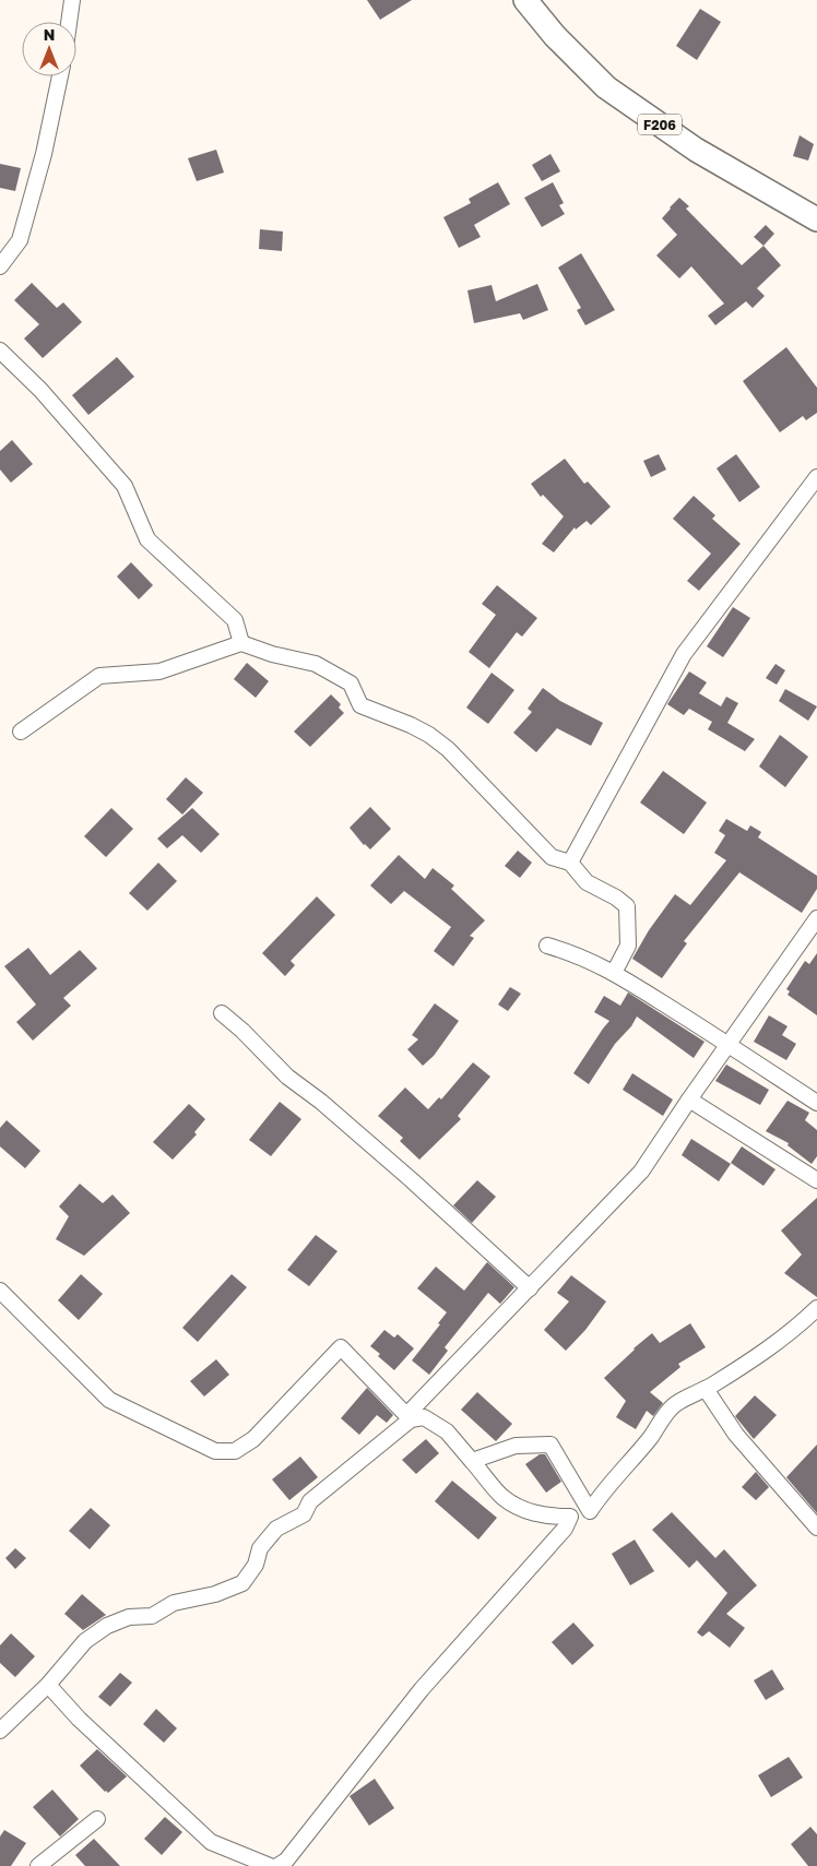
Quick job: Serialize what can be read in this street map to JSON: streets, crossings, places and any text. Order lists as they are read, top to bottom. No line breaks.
{"streets":{"main road":["F206"]},"north":"top"}
